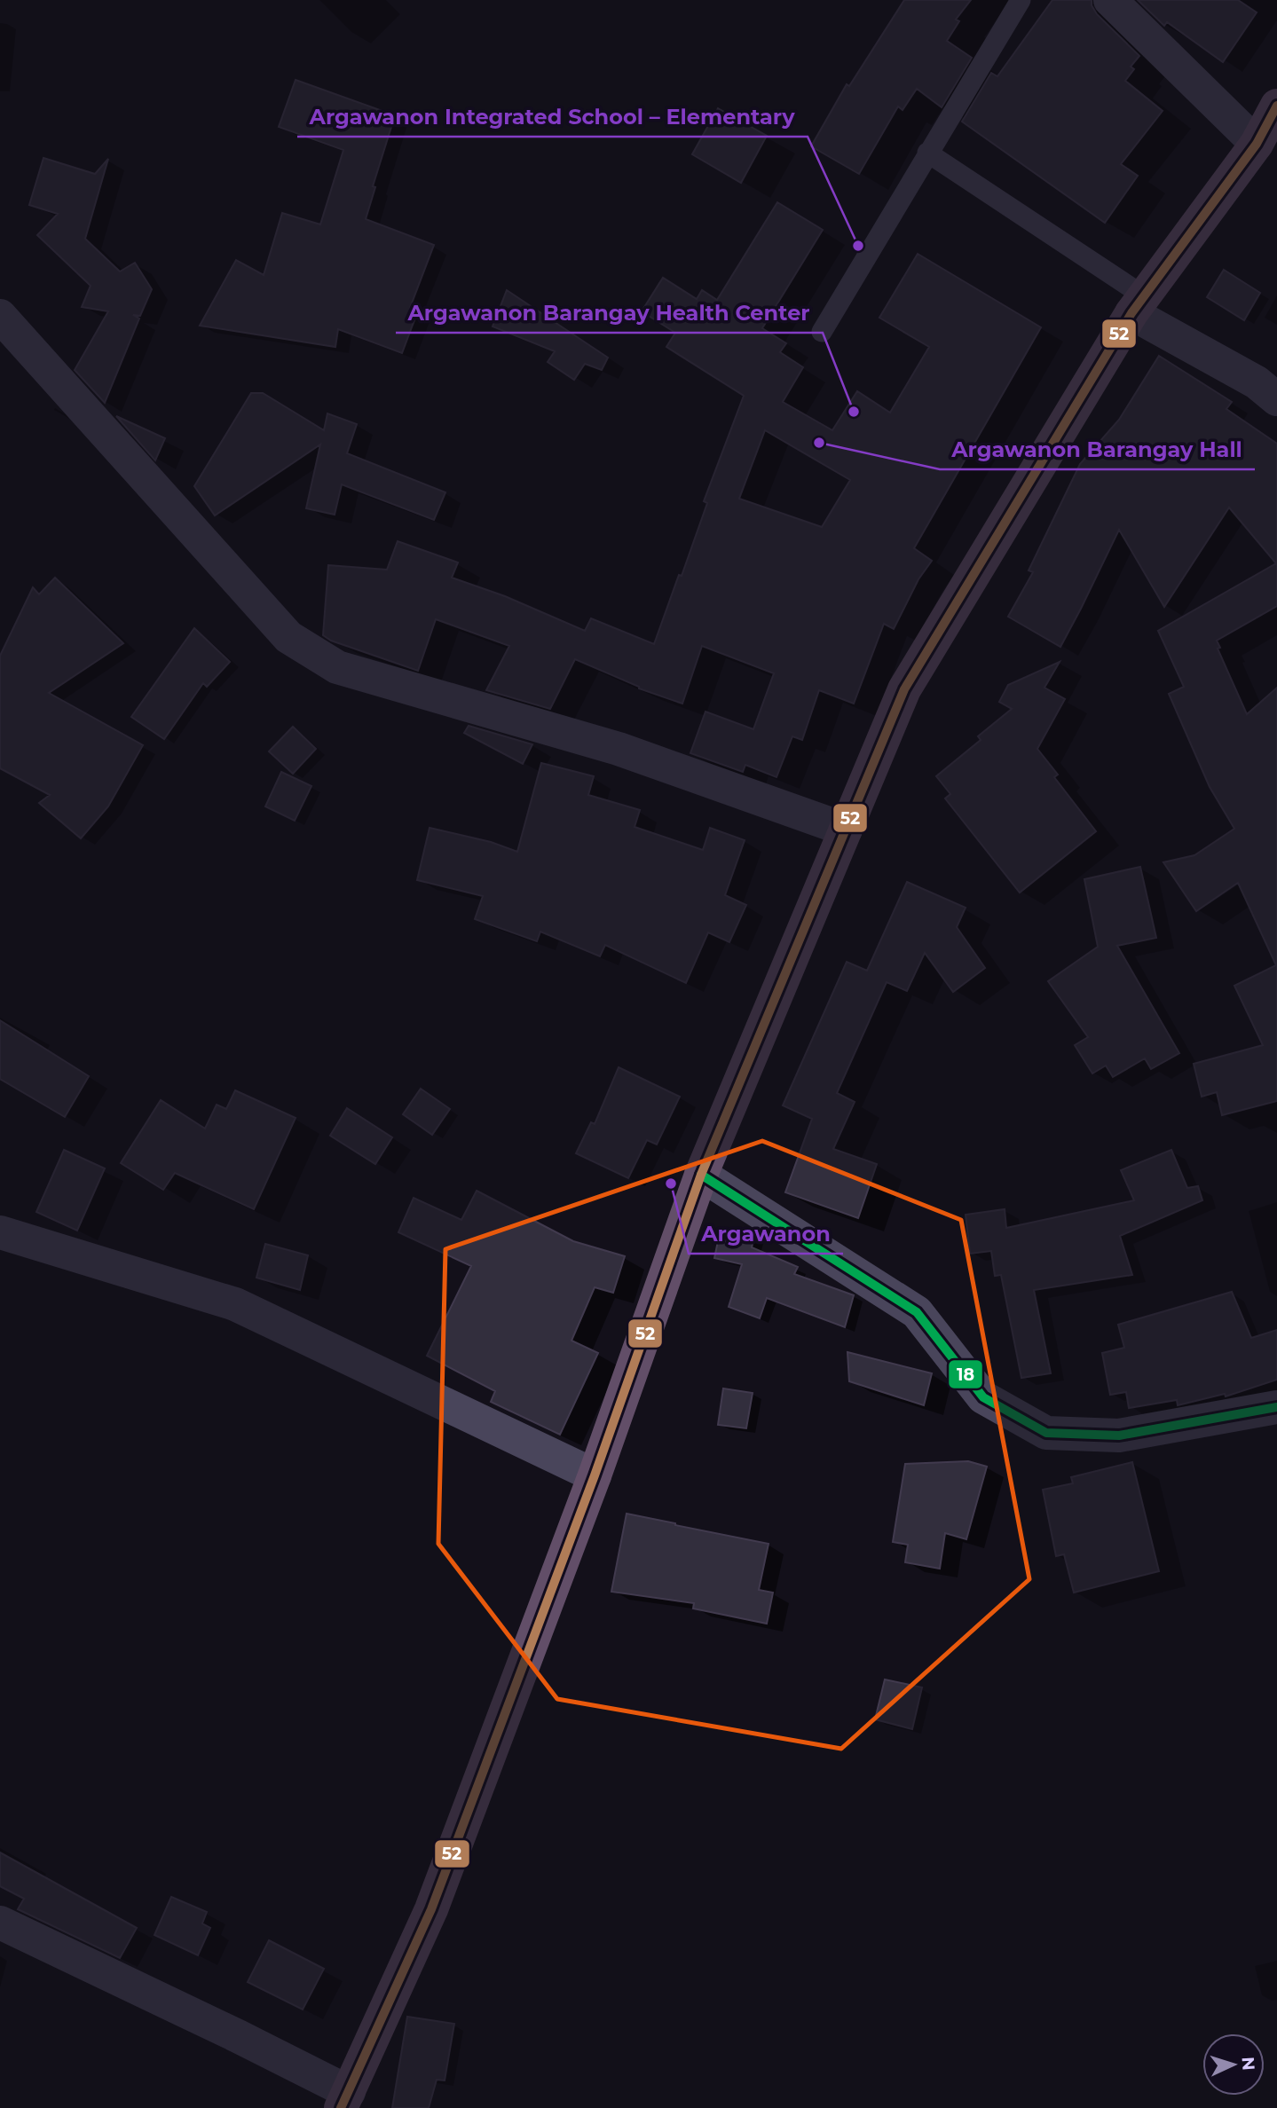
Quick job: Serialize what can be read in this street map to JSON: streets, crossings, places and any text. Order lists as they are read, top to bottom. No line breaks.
{"places":["Argawanon Integrated School – Elementary","Argawanon Barangay Health Center","Argawanon Barangay Hall","Argawanon"],"lines":["transit line 52","transit line 18"],"north":"right"}
